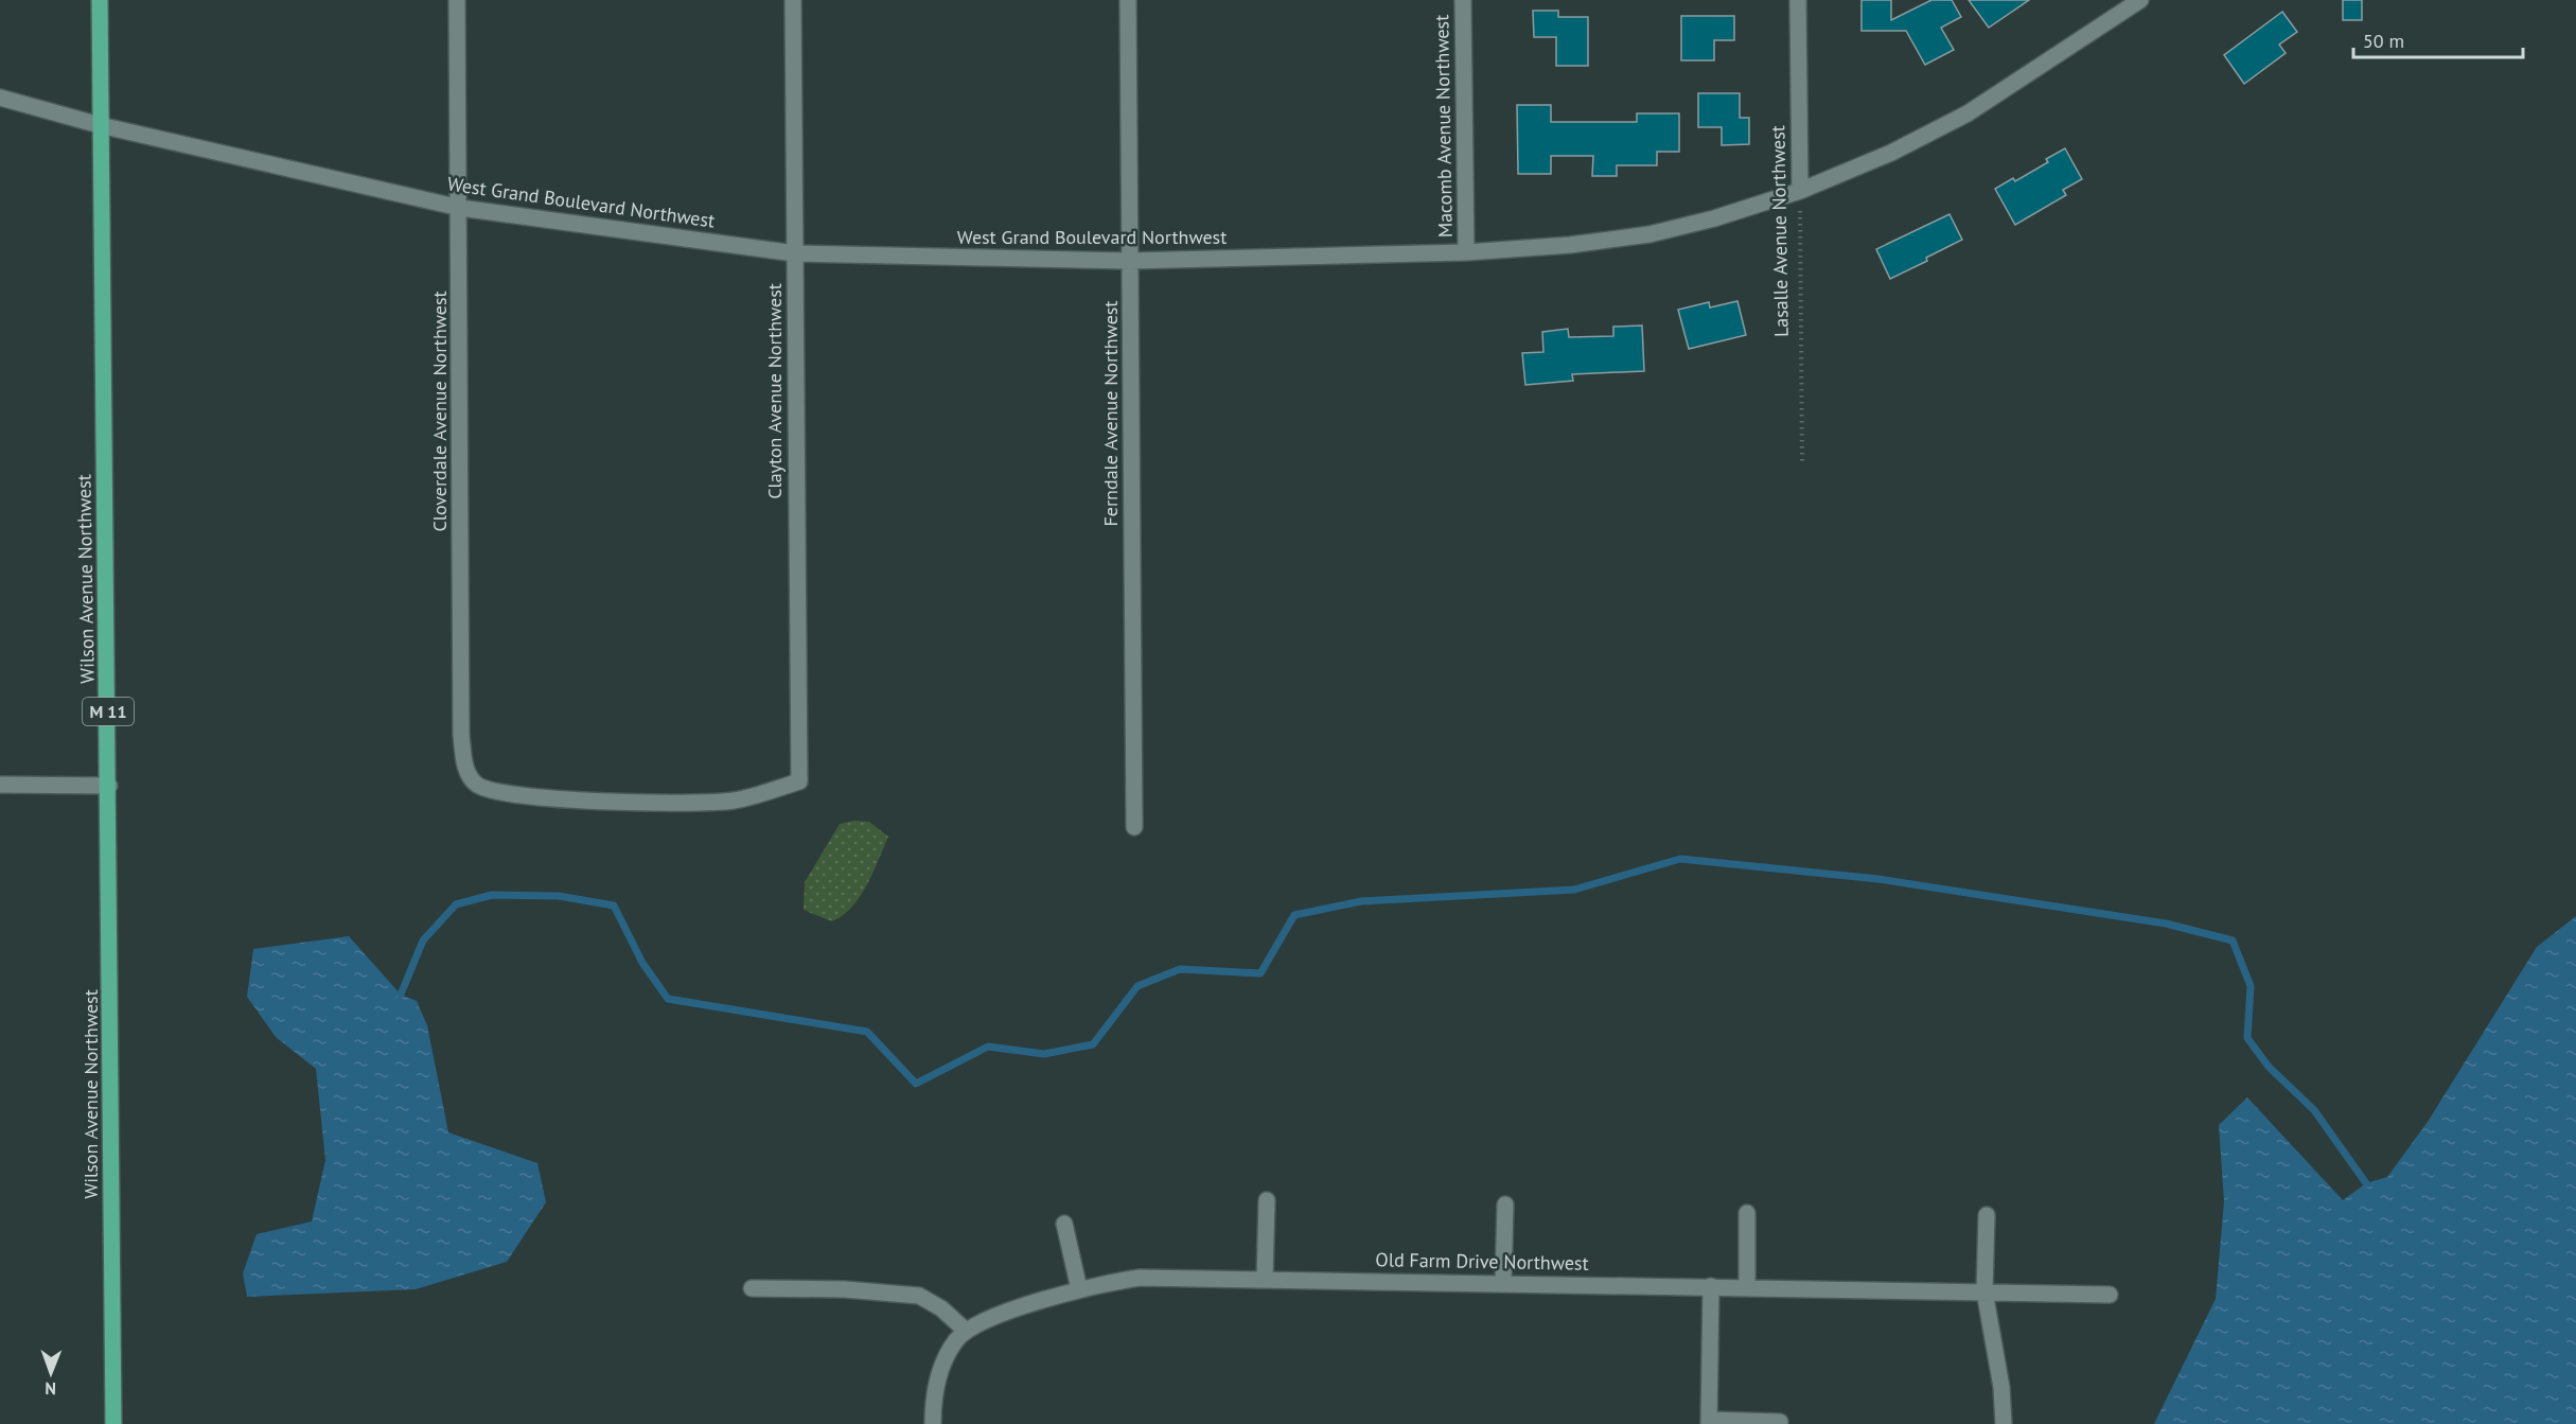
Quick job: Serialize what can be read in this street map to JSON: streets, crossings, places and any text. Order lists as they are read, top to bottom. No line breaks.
{"streets":{"main road":["Wilson Avenue Northwest","M 11"],"street":["Macomb Avenue Northwest","West Grand Boulevard Northwest","Lasalle Avenue Northwest","Clayton Avenue Northwest","Cloverdale Avenue Northwest","Ferndale Avenue Northwest","Old Farm Drive Northwest"]},"crossings":[["Macomb Avenue Northwest","West Grand Boulevard Northwest"],["West Grand Boulevard Northwest","Lasalle Avenue Northwest"],["West Grand Boulevard Northwest","Clayton Avenue Northwest"],["West Grand Boulevard Northwest","Cloverdale Avenue Northwest"],["West Grand Boulevard Northwest","Ferndale Avenue Northwest"],["West Grand Boulevard Northwest","Wilson Avenue Northwest"],["Clayton Avenue Northwest","Cloverdale Avenue Northwest"]],"scale_bar":"50 m","north":"bottom"}
